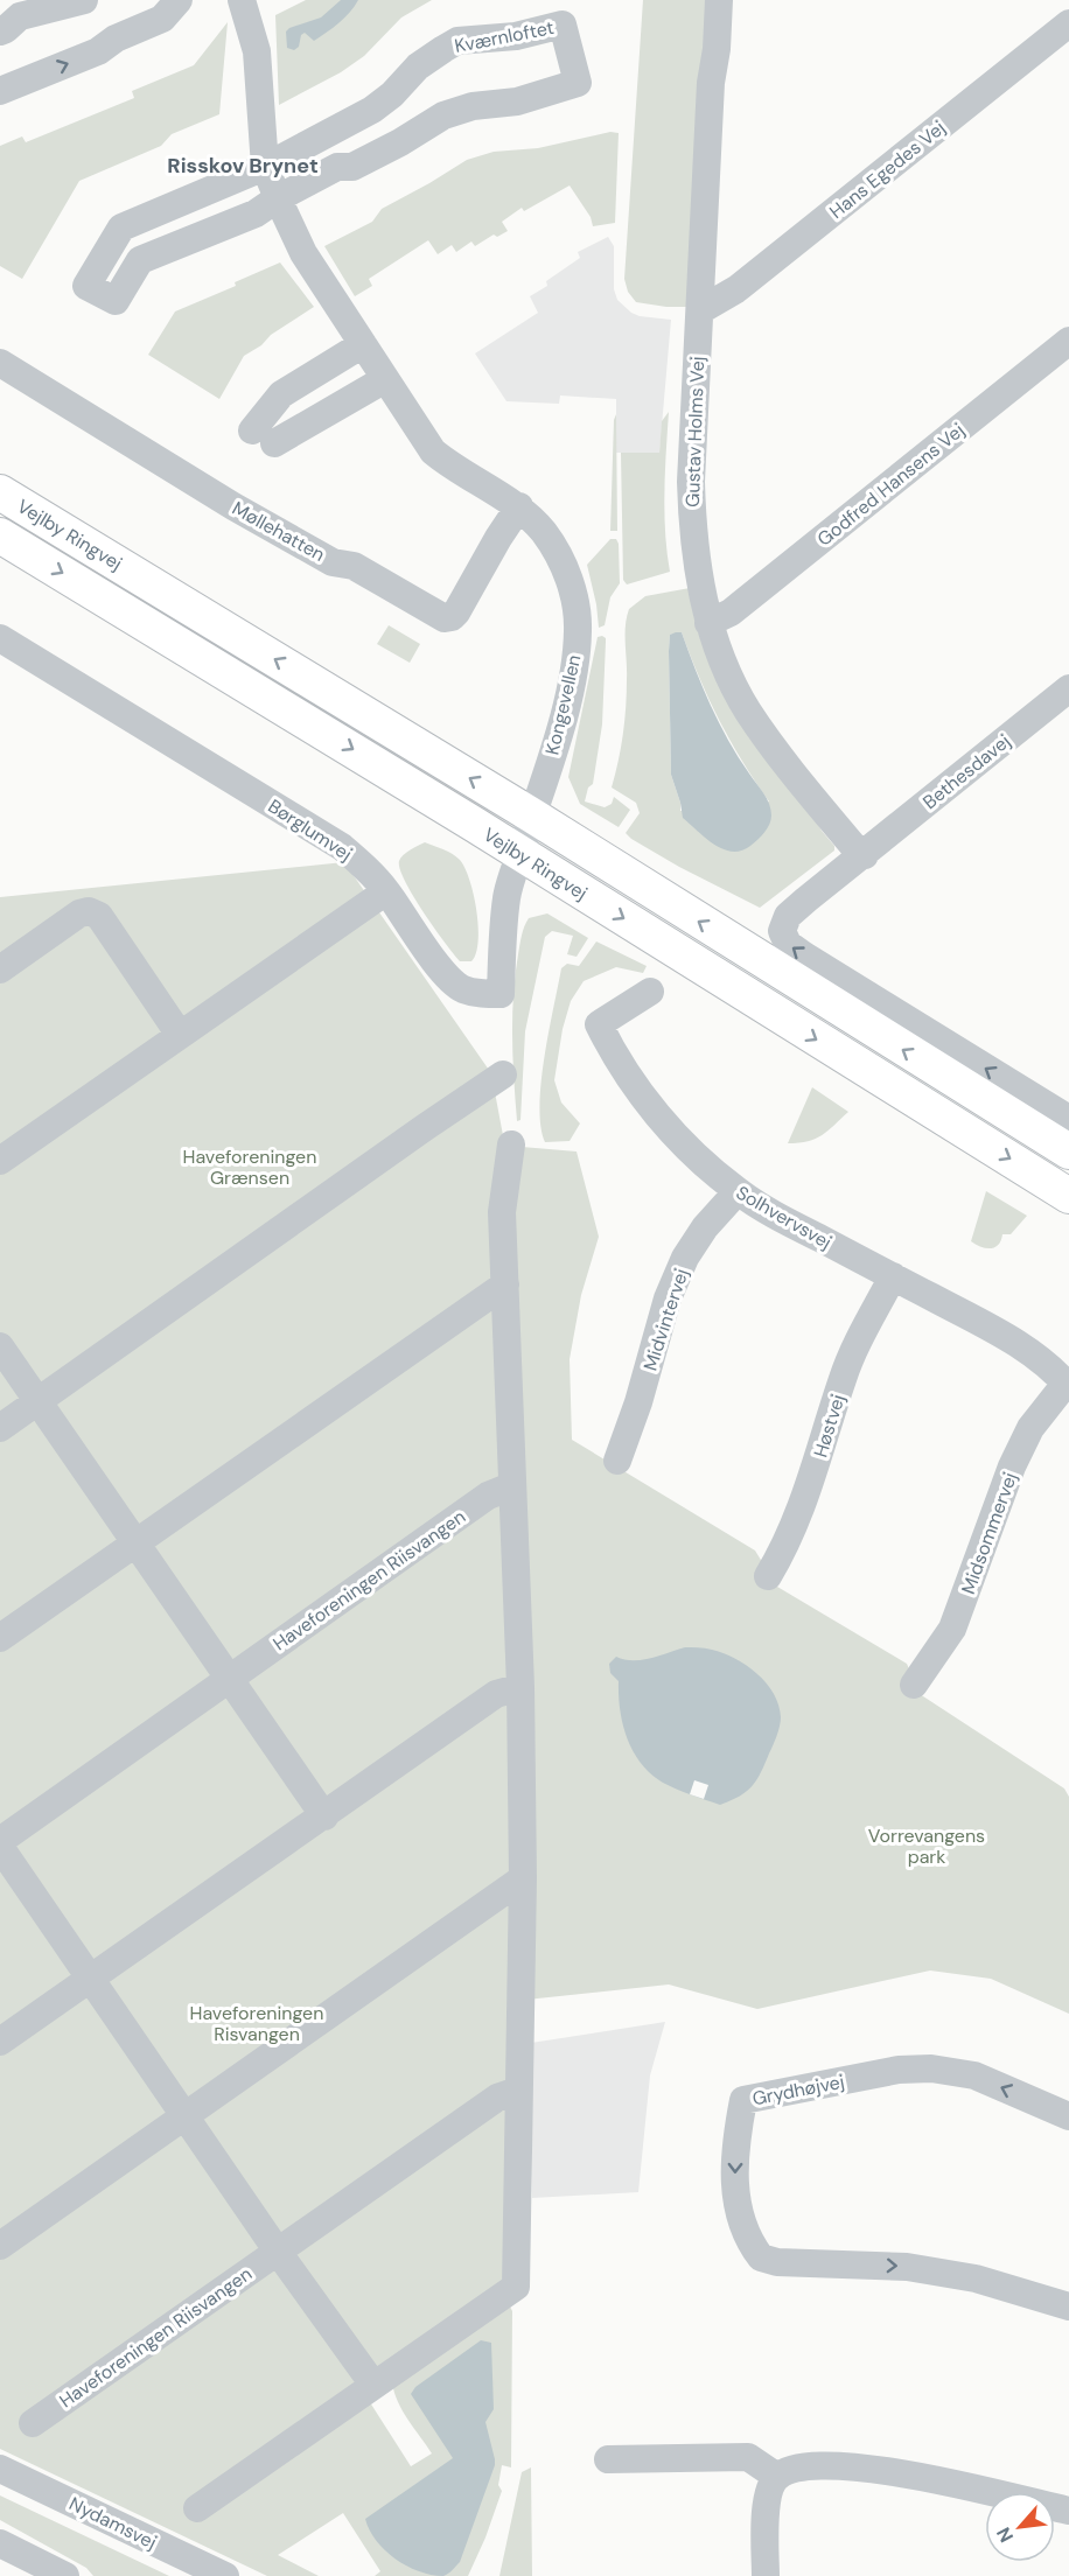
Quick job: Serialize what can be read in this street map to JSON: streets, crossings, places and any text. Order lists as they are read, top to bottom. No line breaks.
{"streets":{"main road":["Vejlby Ringvej"],"street":["Kværnloftet","Hans Egedes Vej","Gustav Holms Vej","Godfred Hansens Vej","Møllehatten","Kongevellen","Bethesdavej","Børglumvej","Solhvervsvej","Midvintervej","Høstvej","Midsommervej","Haveforeningen Riisvangen","Grydhøjvej","Nydamsvej"]},"crossings":[["Kværnloftet","Kongevellen"],["Hans Egedes Vej","Gustav Holms Vej"],["Gustav Holms Vej","Godfred Hansens Vej"],["Gustav Holms Vej","Bethesdavej"],["Møllehatten","Kongevellen"],["Vejlby Ringvej","Kongevellen"],["Vejlby Ringvej","Børglumvej"],["Kongevellen","Børglumvej"],["Solhvervsvej","Midvintervej"],["Solhvervsvej","Høstvej"],["Solhvervsvej","Midsommervej"]],"districts":["Risskov Brynet"],"parks":["Haveforeningen Grænsen","Vorrevangens park","Haveforeningen Risvangen"],"north":"bottom left"}
